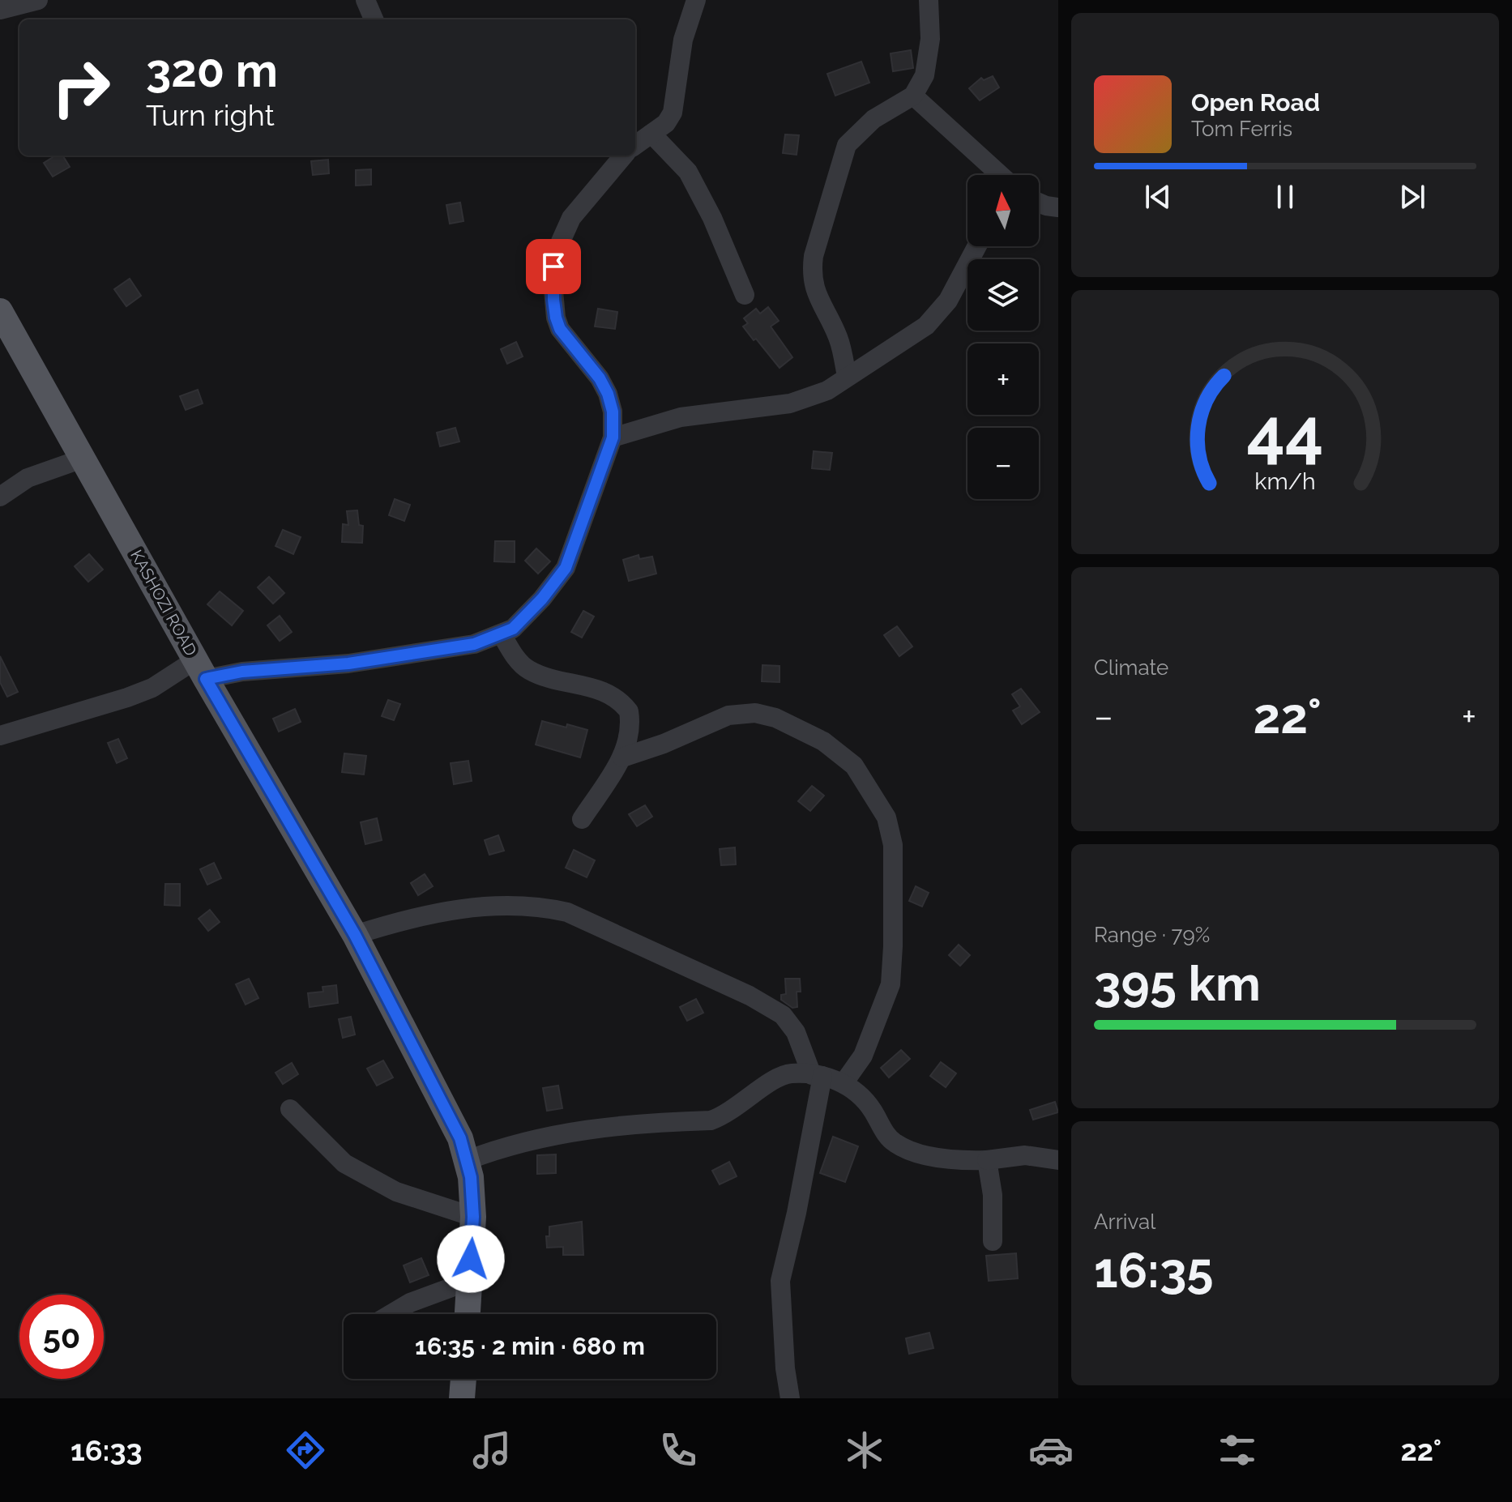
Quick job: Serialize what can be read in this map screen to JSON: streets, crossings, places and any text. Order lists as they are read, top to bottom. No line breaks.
{"streets":{"main road":["KASHOZI ROAD"]},"north":"top","page":{"turn":["320 m","Turn right"],"song":["Open Road","Tom Ferris"],"map_buttons":["+","−"],"tile":["Climate",["Range · 79%","395 km"],["Arrival","16:35"]],"heat":["−","22°","+"],"limit":"50","trip":"16:35 · 2 min · 680 m","tabs":["16:33","22°"],"gauge":["44","km/h"]}}
